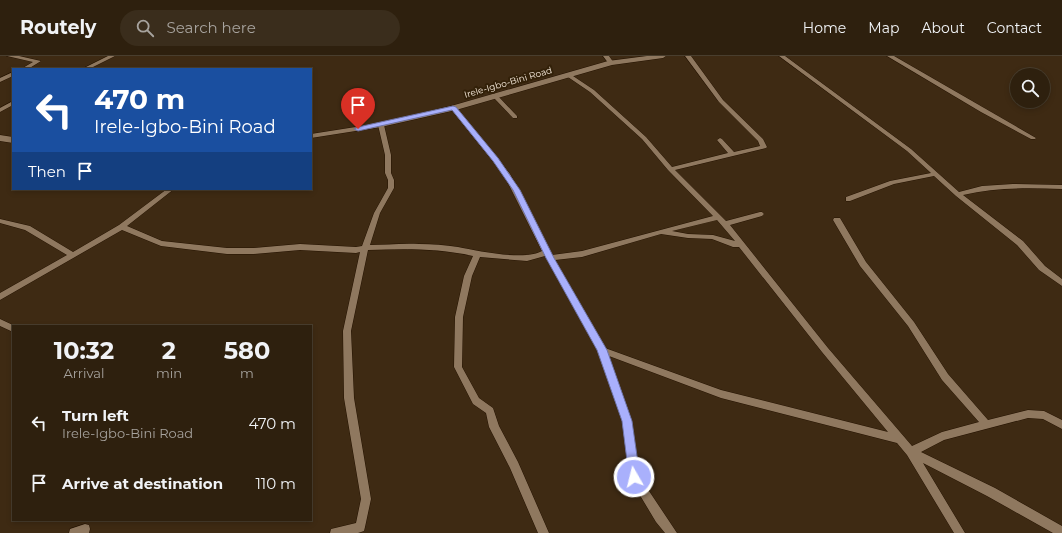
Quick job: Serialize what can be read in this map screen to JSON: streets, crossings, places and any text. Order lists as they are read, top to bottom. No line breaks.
{"streets":{"street":["Irele-Igbo-Bini Road"]},"page":{"header":"Routely","search":"Search here","nav":["Home","Map","About","Contact"],"turn":["470 m","Irele-Igbo-Bini Road"],"then":"Then","eta":["10:32","Arrival","2","min","580","m"],"list":[{"name":"Turn left","note":"Irele-Igbo-Bini Road","value":"470 m"},{"name":"Arrive at destination","value":"110 m"}]}}
